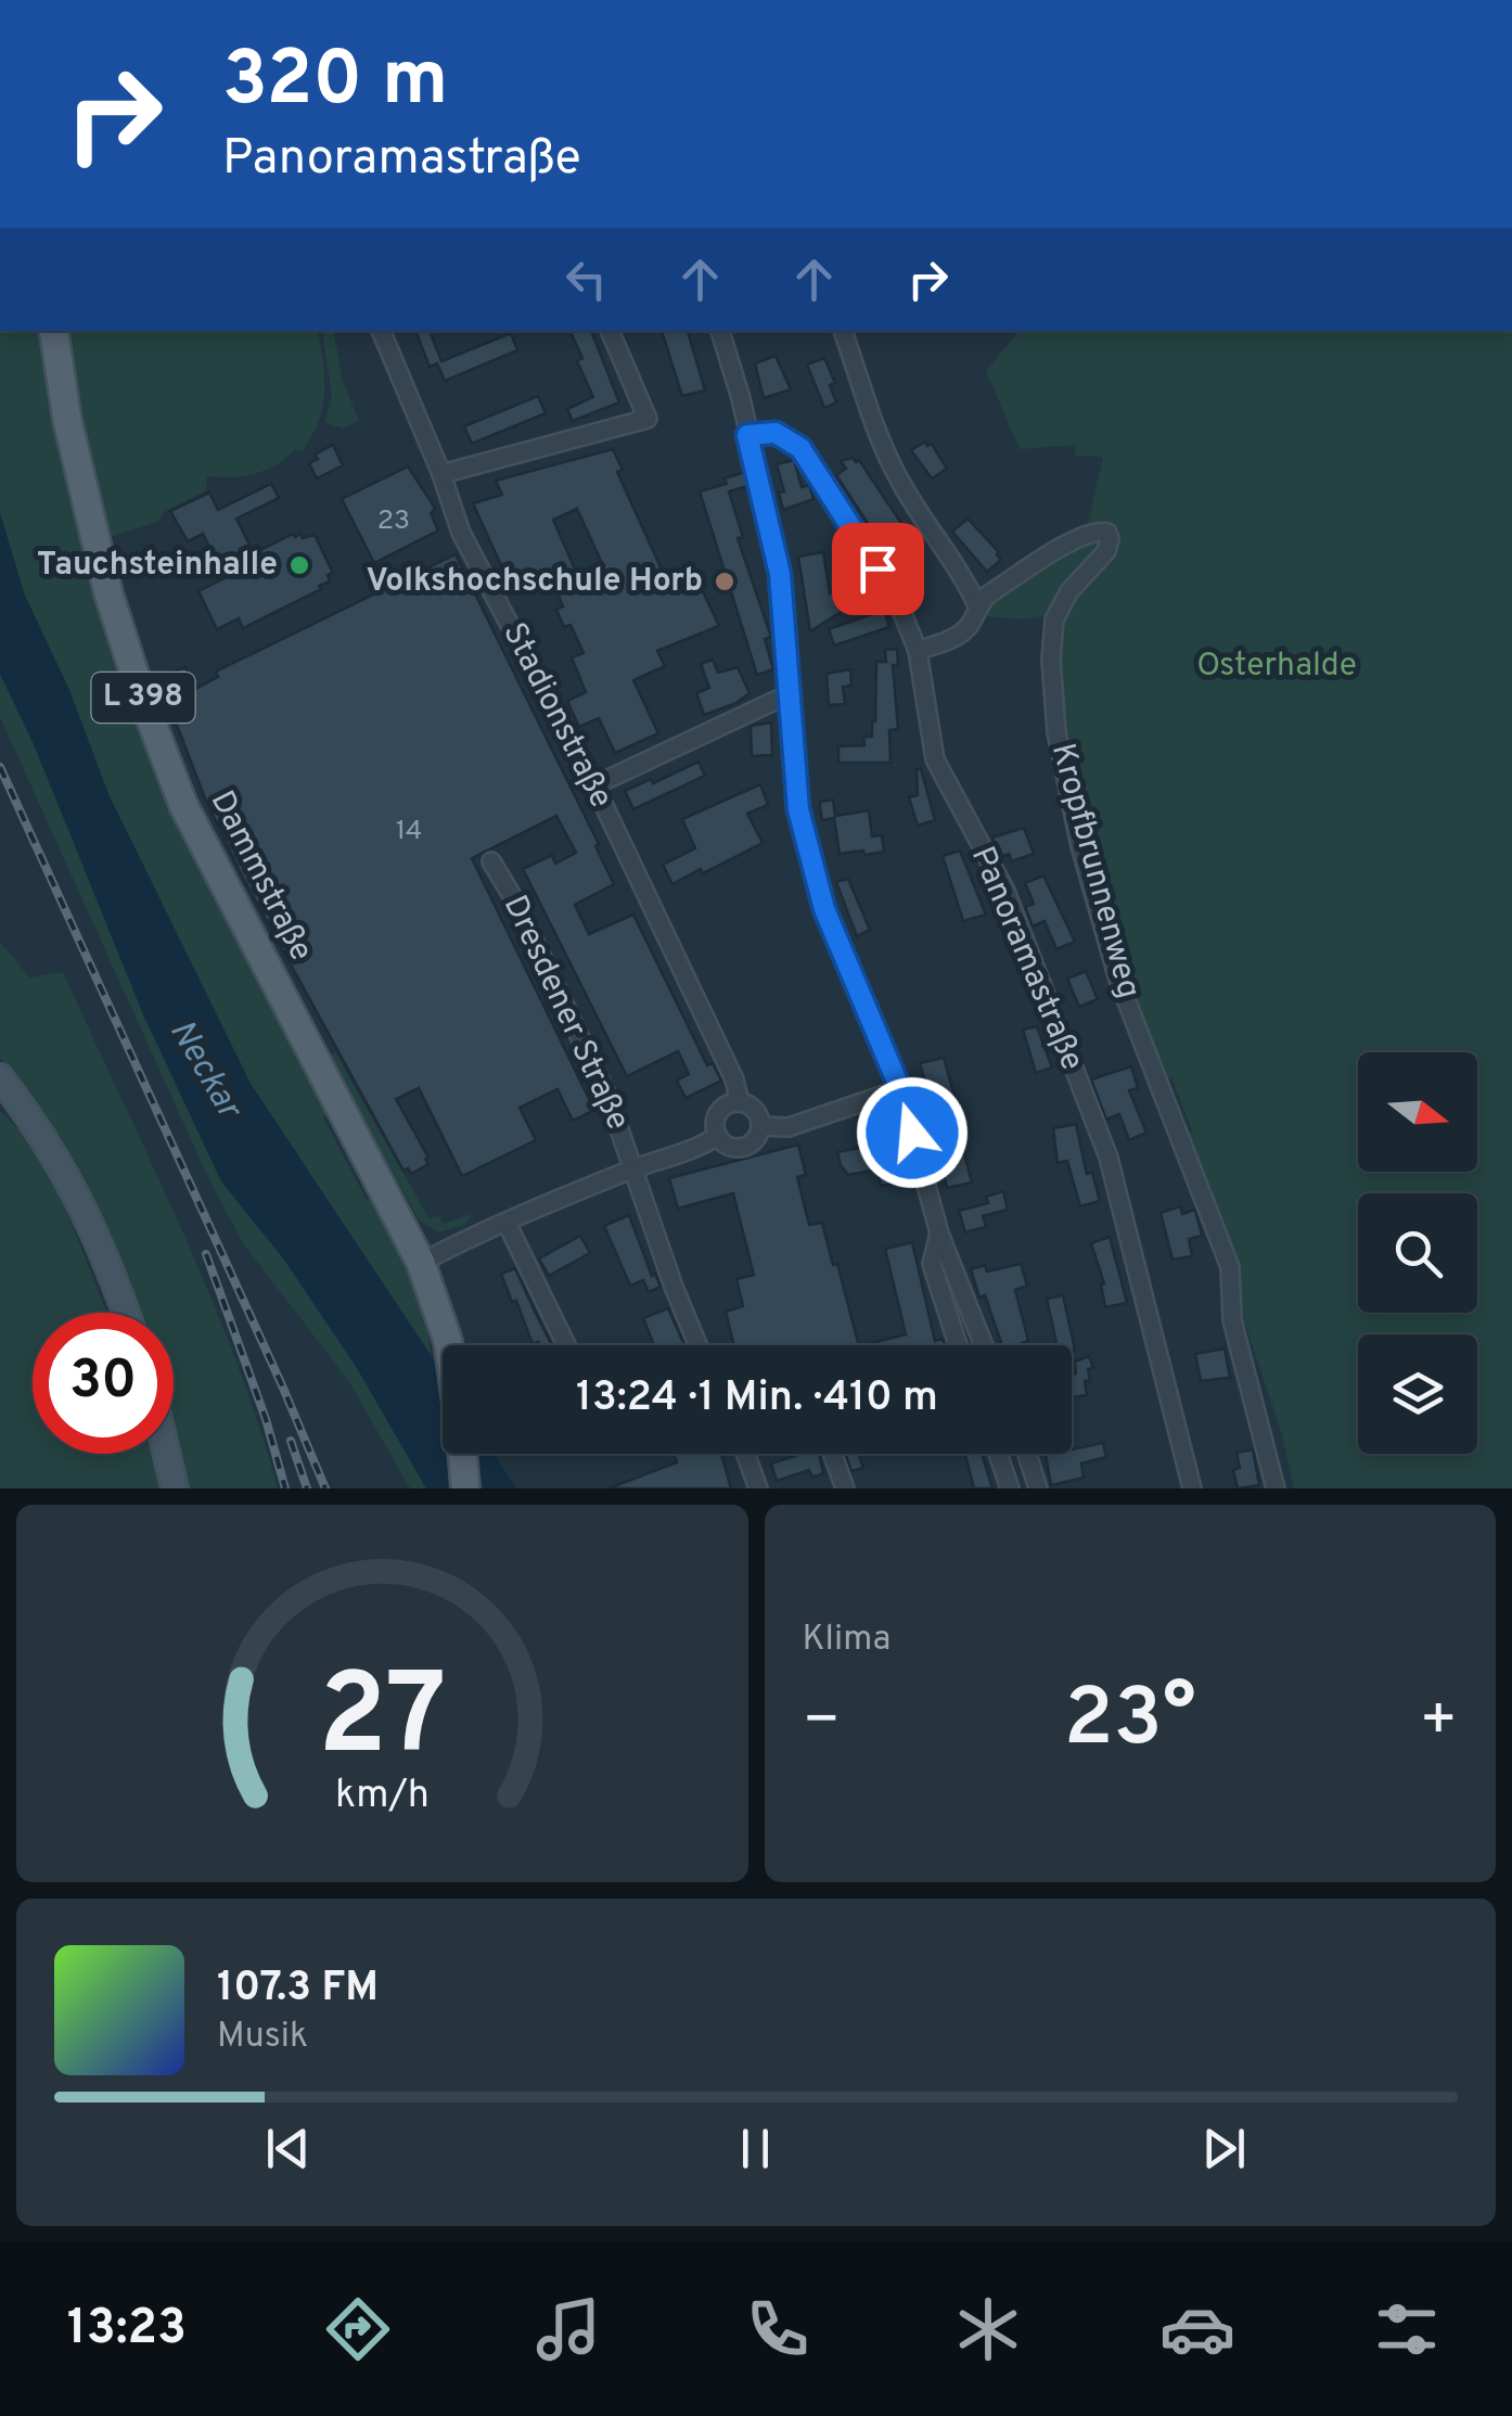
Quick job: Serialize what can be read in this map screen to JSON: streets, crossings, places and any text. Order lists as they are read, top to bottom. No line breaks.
{"streets":{"main road":["L 398","Dammstraße"],"street":["Stadionstraße","Kropfbrunnenweg","Panoramastraße","Dresdener Straße"]},"water":["Neckar"],"parks":["Osterhalde"],"places":["Tauchsteinhalle","Volkshochschule Horb"],"house_numbers":["23","14"],"north":"right","page":{"turn":["320 m","Panoramastraße"],"limit":"30","trip":"13:24 · 1 Min. · 410 m","tile":"Klima","heat":["−","23°","+"],"song":["107.3 FM","Musik"],"tabs":"13:23","gauge":["27","km/h"]}}
